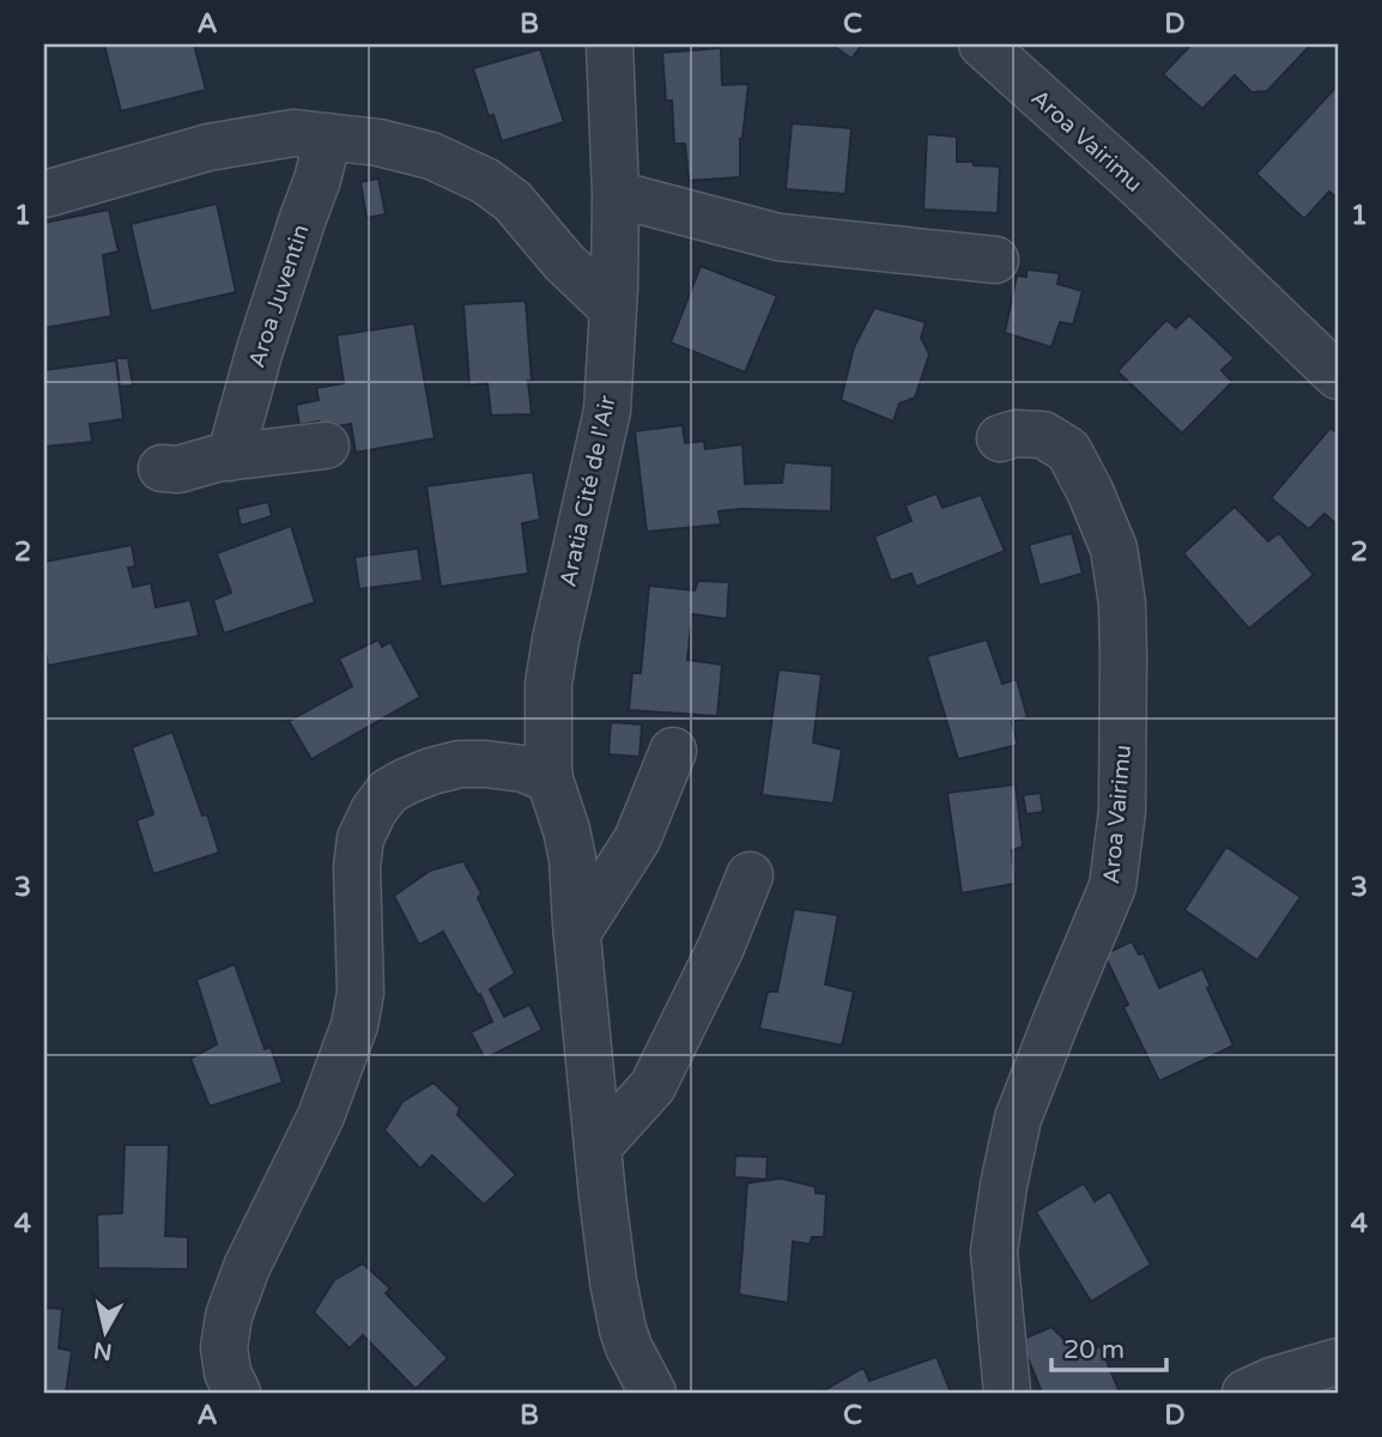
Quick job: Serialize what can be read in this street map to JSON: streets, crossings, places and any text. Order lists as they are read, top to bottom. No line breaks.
{"streets":{"street":["Aroa Vairimu","Aroa Juventin","Aratia Cité de l'Air"]},"scale_bar":"20 m","north":"bottom","grid":{"columns":["A","B","C","D"],"rows":["1","2","3","4"]}}
